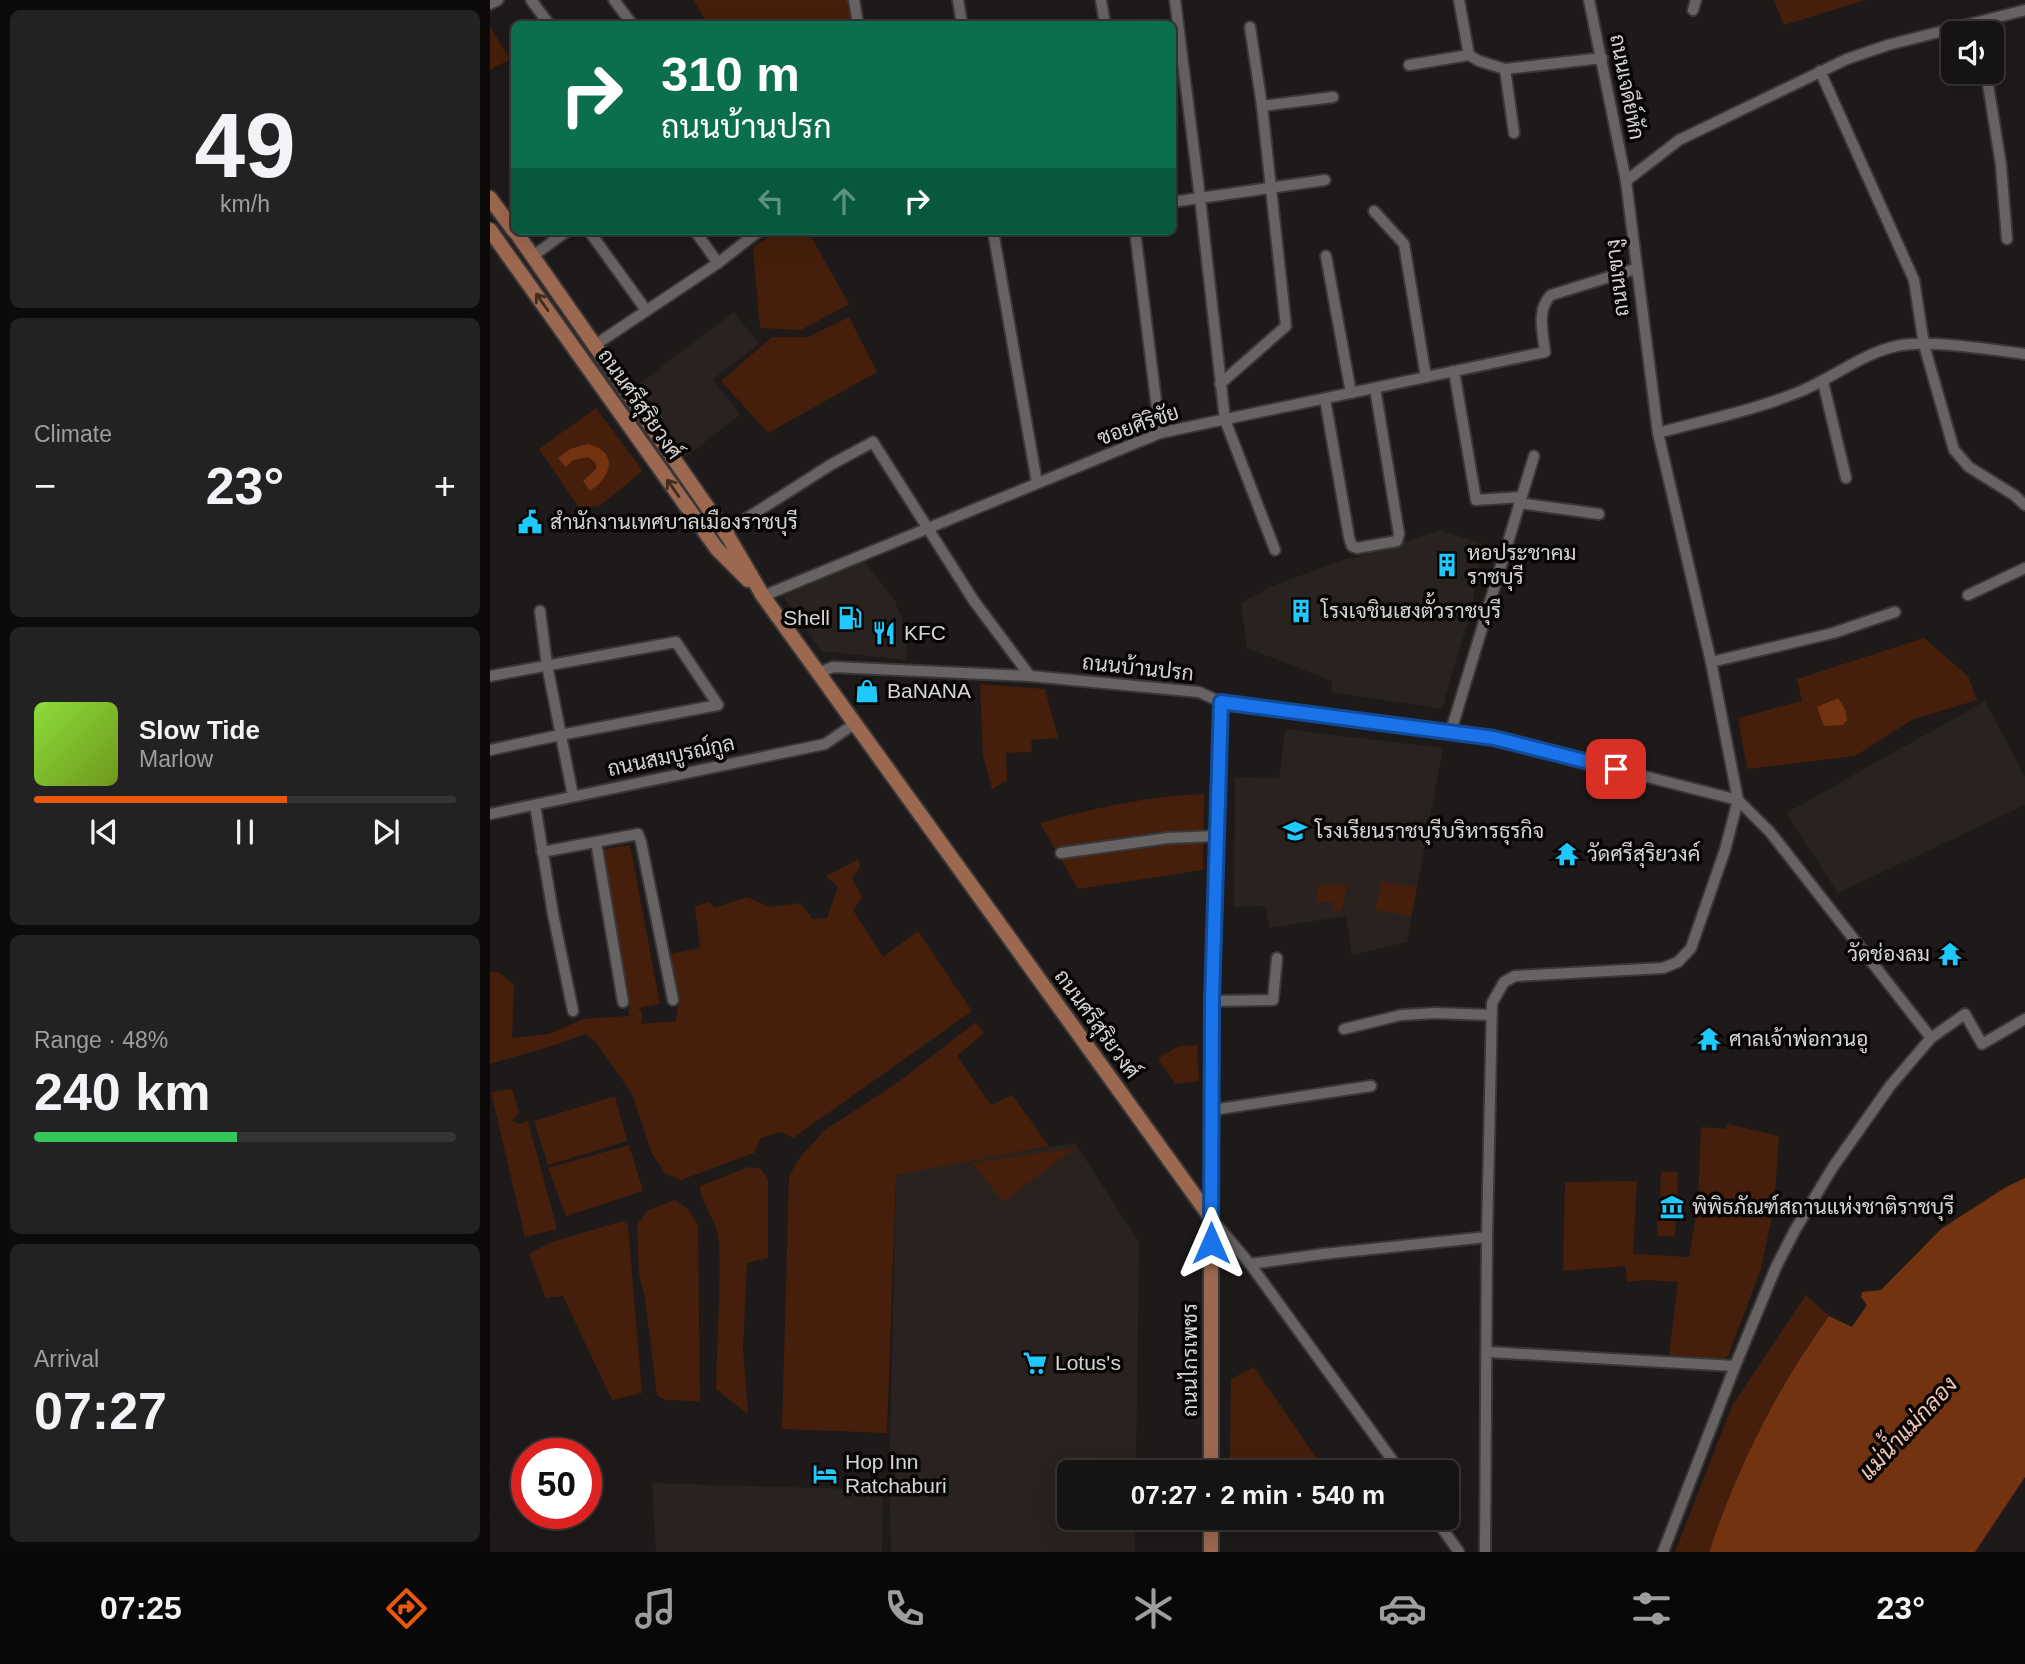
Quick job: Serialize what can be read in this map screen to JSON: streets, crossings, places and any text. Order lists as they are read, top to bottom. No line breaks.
{"streets":{"main road":["ถนนศรีสุริยวงศ์","ถนนไกรเพชร"],"street":["ถนนเจดีย์หัก","ถนนเขางู","ซอยศิริชัย","ถนนบ้านปรก","ถนนสมบูรณ์กูล"]},"crossings":[["ถนนเจดีย์หัก","ถนนเขางู"],["ถนนเขางู","ซอยศิริชัย"],["ถนนเขางู","ถนนบ้านปรก"],["ถนนศรีสุริยวงศ์","ซอยศิริชัย"],["ถนนศรีสุริยวงศ์","ถนนบ้านปรก"],["ถนนศรีสุริยวงศ์","ถนนสมบูรณ์กูล"],["ถนนศรีสุริยวงศ์","ถนนไกรเพชร"],["ถนนบ้านปรก","ถนนไกรเพชร"]],"water":["แม่น้ำแม่กลอง"],"places":{"public building":["สำนักงานเทศบาลเมืองราชบุรี"],"building":["หอประชาคม ราชบุรี","โรงเจชินเฮงตั้วราชบุรี"],"fuel station":["Shell"],"restaurant":["KFC"],"shop":["BaNANA"],"school or university":["โรงเรียนราชบุรีบริหารธุรกิจ"],"temple":["วัดศรีสุริยวงค์","วัดช่องลม","ศาลเจ้าพ่อกวนอู"],"museum":["พิพิธภัณฑ์สถานแห่งชาติราชบุรี"],"supermarket":["Lotus's"],"hotel":["Hop Inn Ratchaburi"]},"page":{"tile":[["49","km/h"],"Climate",["Range · 48%","240 km"],["Arrival","07:27"]],"turn":["310 m","ถนนบ้านปรก"],"heat":["−","23°","+"],"song":["Slow Tide","Marlow"],"limit":"50","trip":"07:27 · 2 min · 540 m","tabs":["07:25","23°"]}}
